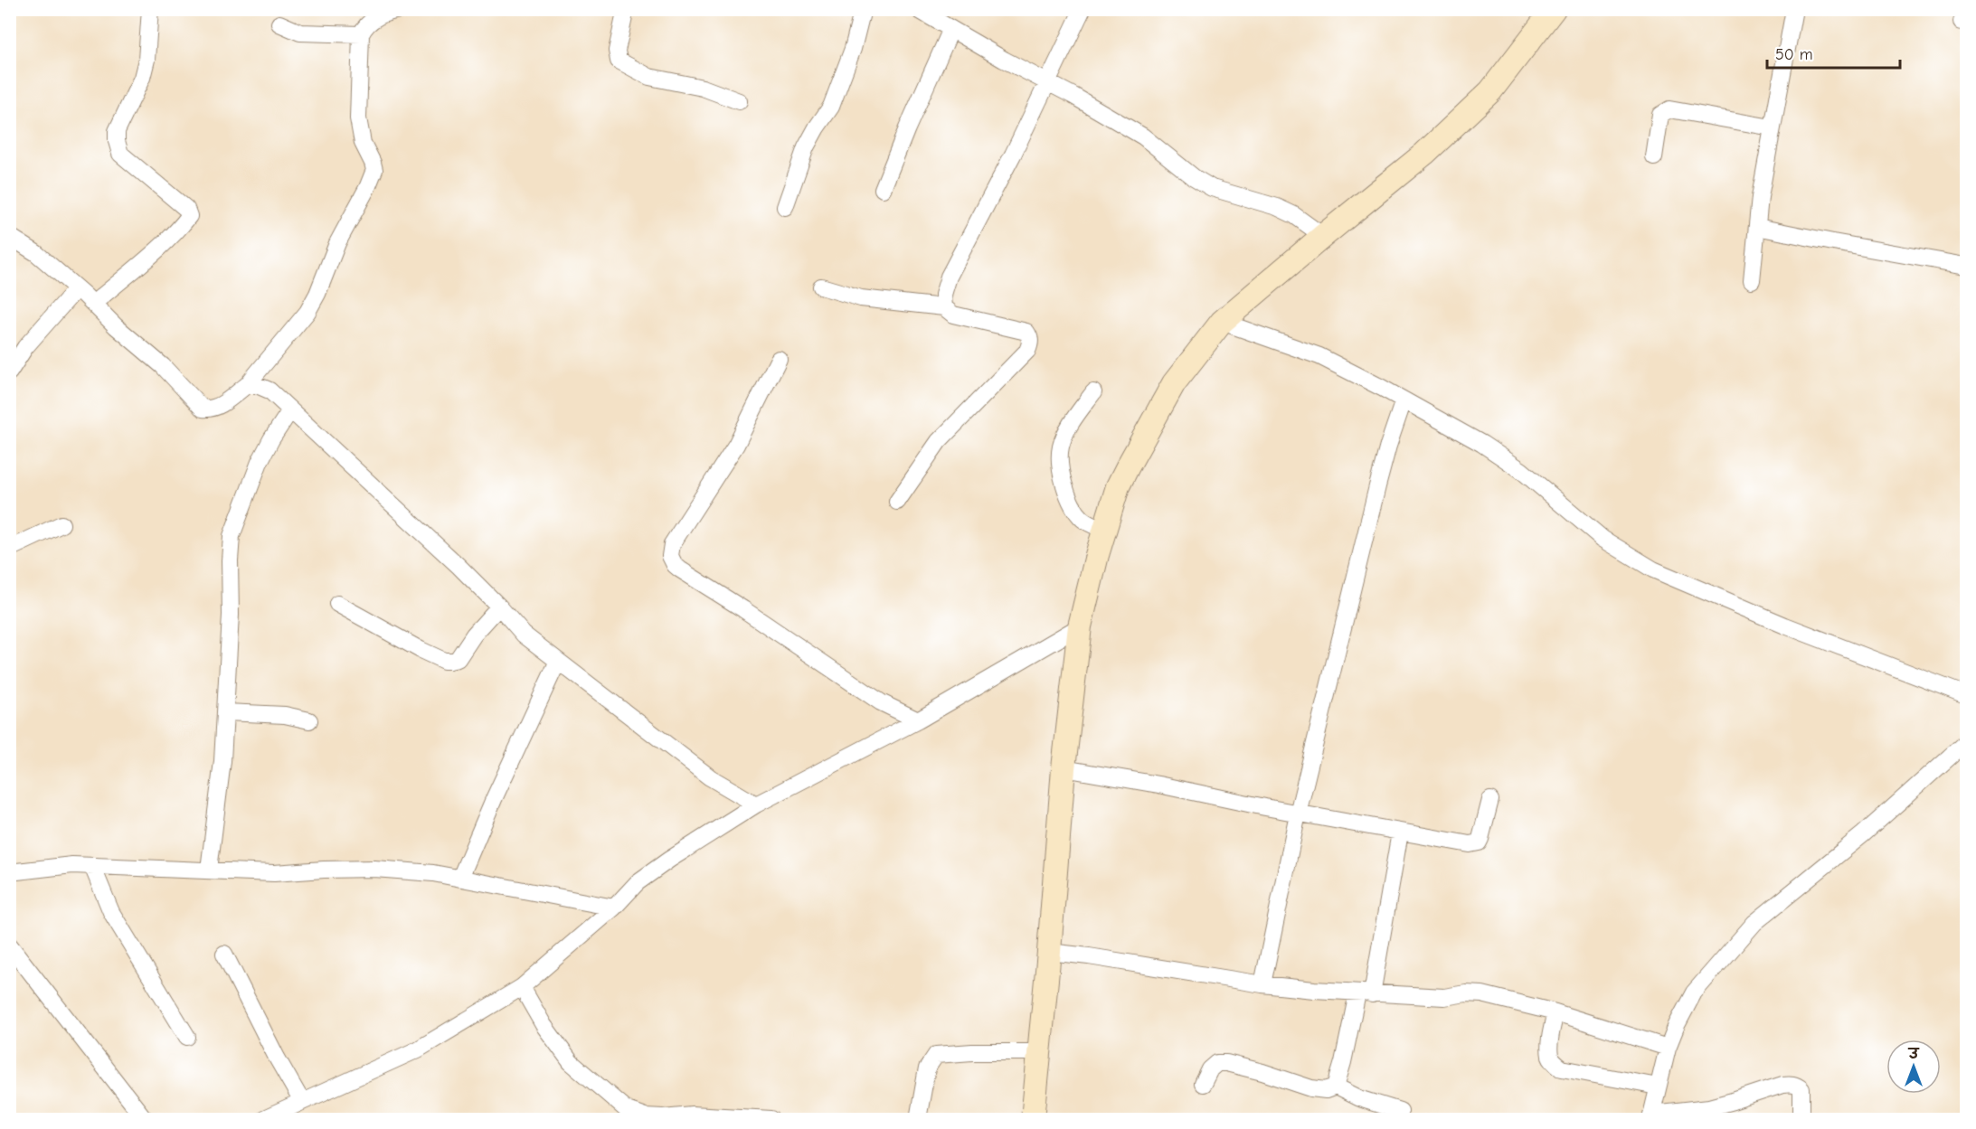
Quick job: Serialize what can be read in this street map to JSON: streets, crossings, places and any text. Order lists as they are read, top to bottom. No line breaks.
{"scale_bar":"50 m","north":"top"}
